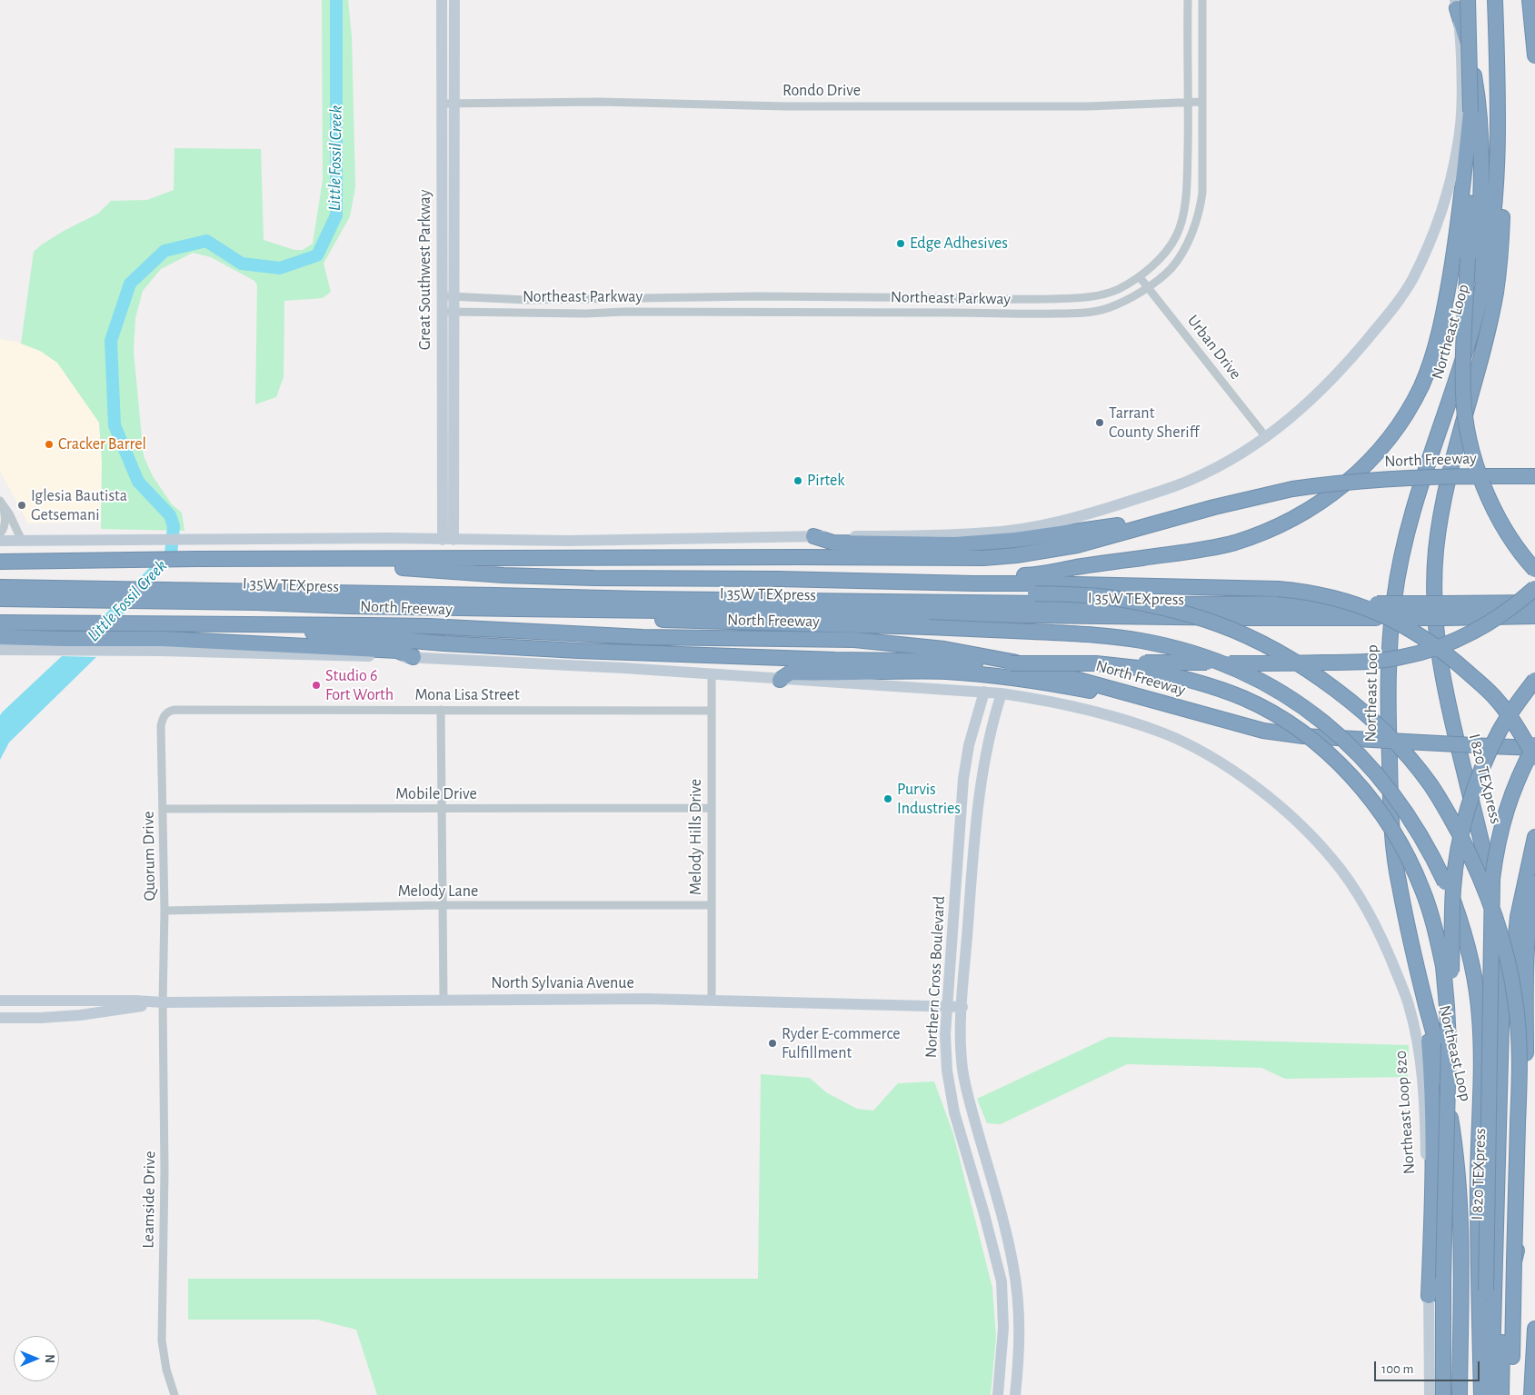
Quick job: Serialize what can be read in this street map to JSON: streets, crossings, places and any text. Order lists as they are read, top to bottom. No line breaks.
{"streets":{"highway":["Northeast Loop","North Freeway","I 35W TEXpress","I 820 TEXpress"],"main road":["Great Southwest Parkway","Northern Cross Boulevard","North Sylvania Avenue","Northeast Loop 820"],"street":["Rondo Drive","Northeast Parkway","Urban Drive","Mona Lisa Street","Mobile Drive","Melody Hills Drive","Quorum Drive","Melody Lane","Leamside Drive"]},"crossings":[["Rondo Drive","Great Southwest Parkway"],["Rondo Drive","Northeast Parkway"],["Great Southwest Parkway","Northeast Parkway"],["Northeast Parkway","Urban Drive"],["Northeast Loop","I 820 TEXpress"],["Mona Lisa Street","Melody Hills Drive"],["Mona Lisa Street","Quorum Drive"],["Mobile Drive","Melody Hills Drive"],["Mobile Drive","Quorum Drive"],["Melody Hills Drive","Melody Lane"],["Melody Hills Drive","North Sylvania Avenue"],["Quorum Drive","Melody Lane"],["Quorum Drive","North Sylvania Avenue"],["Quorum Drive","Leamside Drive"],["Northern Cross Boulevard","North Sylvania Avenue"],["Northern Cross Boulevard","Northeast Loop 820"],["North Sylvania Avenue","Leamside Drive"]],"water":["Little Fossil Creek"],"places":["Edge Adhesives","Tarrant County Sheriff","Cracker Barrel","Pirtek","Iglesia Bautista Getsemani","Studio 6 Fort Worth","Purvis Industries","Ryder E-commerce Fulfillment"],"scale_bar":"100 m","north":"right"}
